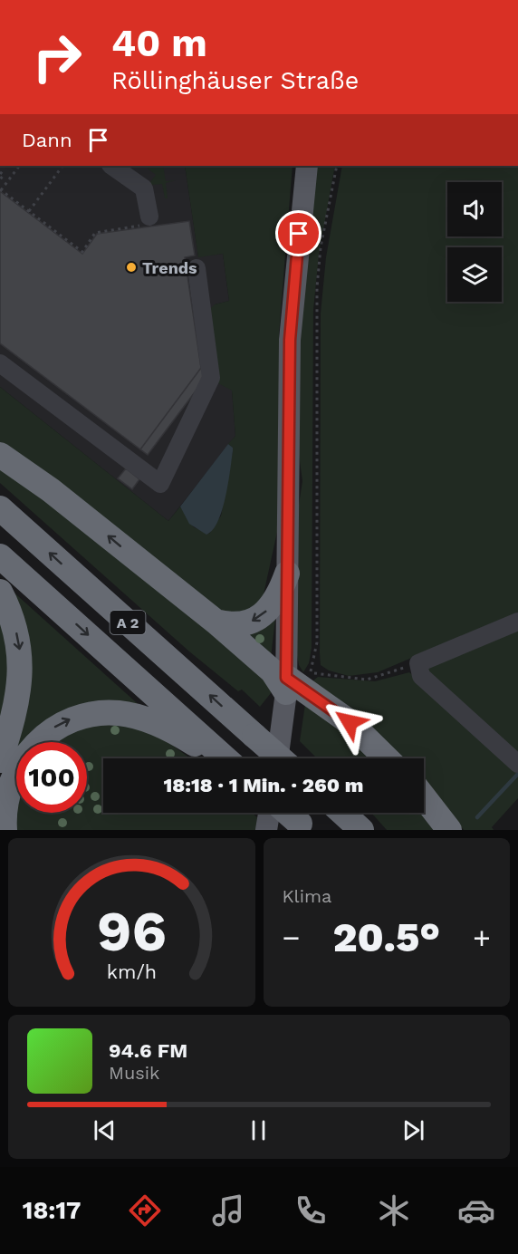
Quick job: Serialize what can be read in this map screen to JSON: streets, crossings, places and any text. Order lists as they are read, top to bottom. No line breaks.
{"streets":{"highway":["A 2"]},"places":["Trends"],"page":{"turn":["40 m","Röllinghäuser Straße"],"then":"Dann","limit":"100","trip":"18:18 · 1 Min. · 260 m","tile":"Klima","heat":["−","20.5°","+"],"song":["94.6 FM","Musik"],"tabs":"18:17","gauge":["96","km/h"]}}
